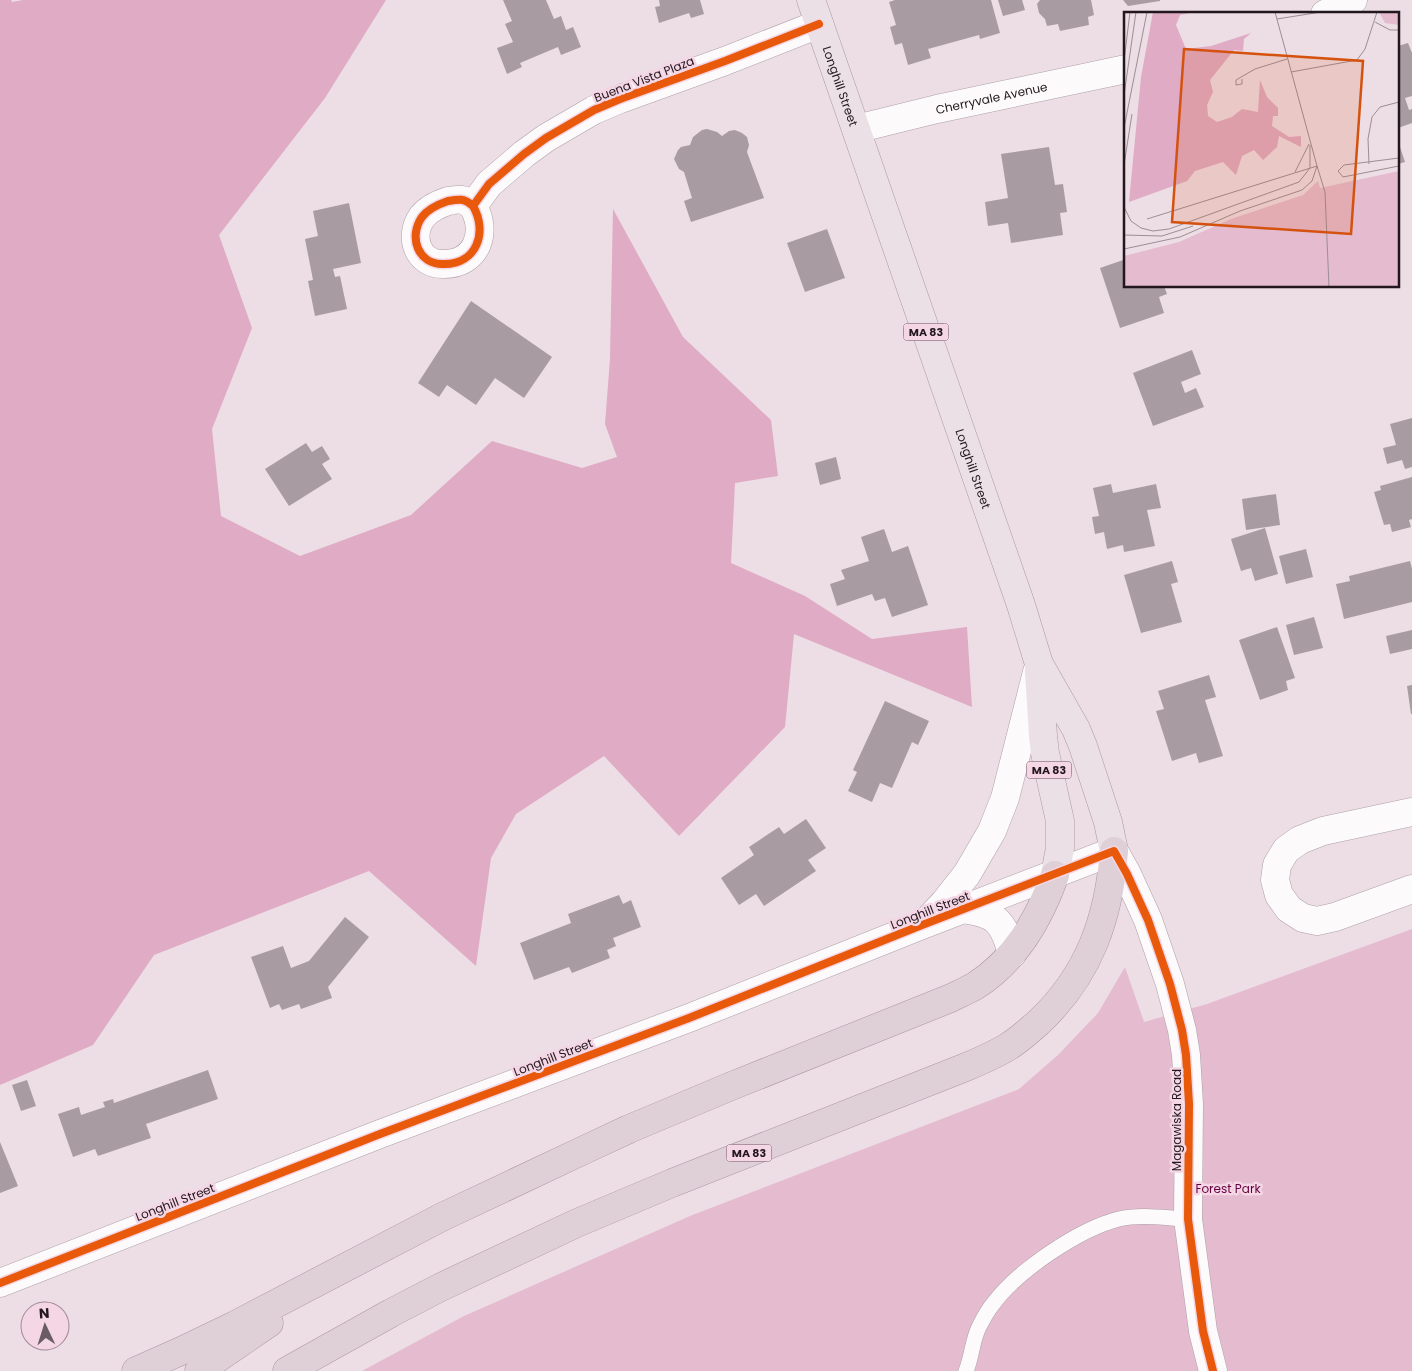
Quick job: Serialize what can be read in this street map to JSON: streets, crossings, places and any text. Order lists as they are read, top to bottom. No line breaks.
{"streets":{"highway":["MA 83"],"main road":["Longhill Street"],"street":["Buena Vista Plaza","Cherryvale Avenue","Magawiska Road"]},"crossings":[["Buena Vista Plaza","Longhill Street"],["Longhill Street","Cherryvale Avenue"],["Longhill Street","MA 83"],["Longhill Street","Magawiska Road"],["MA 83","Magawiska Road"]],"parks":["Forest Park"],"north":"top"}
